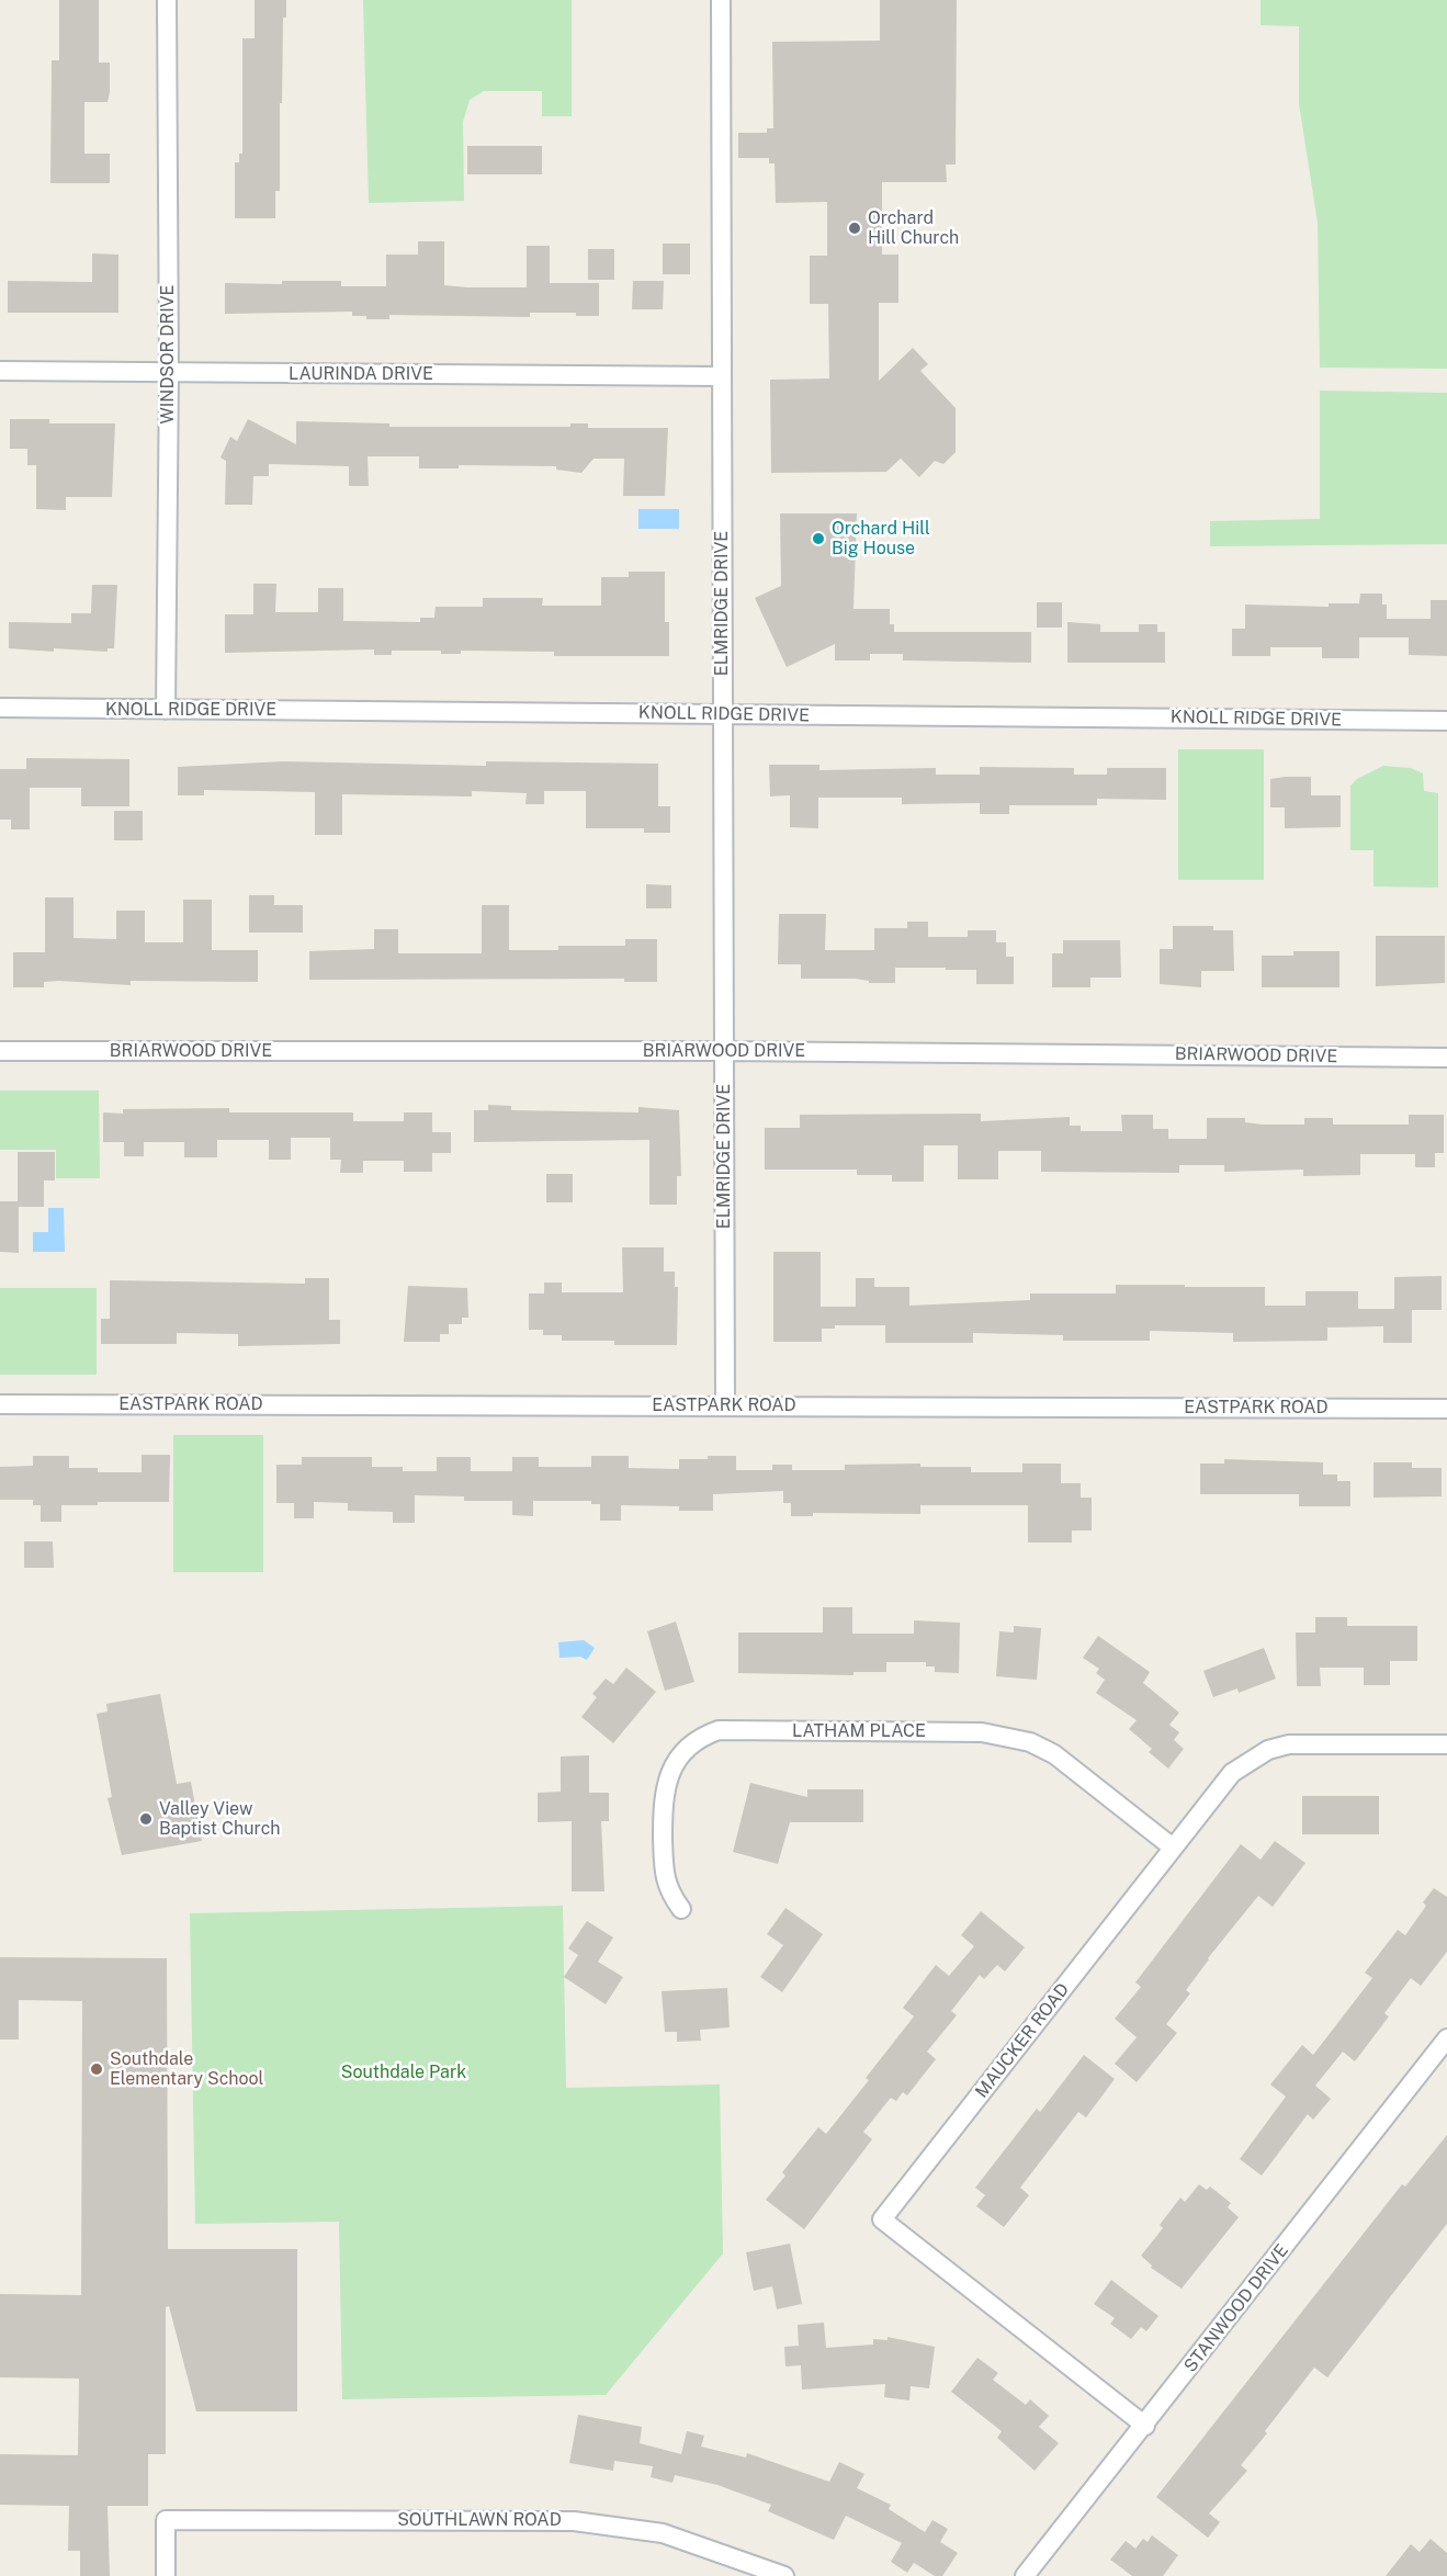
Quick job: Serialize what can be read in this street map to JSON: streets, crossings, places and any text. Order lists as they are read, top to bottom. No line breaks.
{"streets":{"street":["WINDSOR DRIVE","LAURINDA DRIVE","ELMRIDGE DRIVE","KNOLL RIDGE DRIVE","BRIARWOOD DRIVE","EASTPARK ROAD","LATHAM PLACE","MAUCKER ROAD","STANWOOD DRIVE","SOUTHLAWN ROAD"]},"crossings":[["WINDSOR DRIVE","LAURINDA DRIVE"],["WINDSOR DRIVE","KNOLL RIDGE DRIVE"],["LAURINDA DRIVE","ELMRIDGE DRIVE"],["ELMRIDGE DRIVE","KNOLL RIDGE DRIVE"],["ELMRIDGE DRIVE","BRIARWOOD DRIVE"],["ELMRIDGE DRIVE","EASTPARK ROAD"],["LATHAM PLACE","MAUCKER ROAD"],["MAUCKER ROAD","STANWOOD DRIVE"]],"parks":["Southdale Park"],"places":["Orchard Hill Church","Orchard Hill Big House","Valley View Baptist Church","Southdale Elementary School"]}
